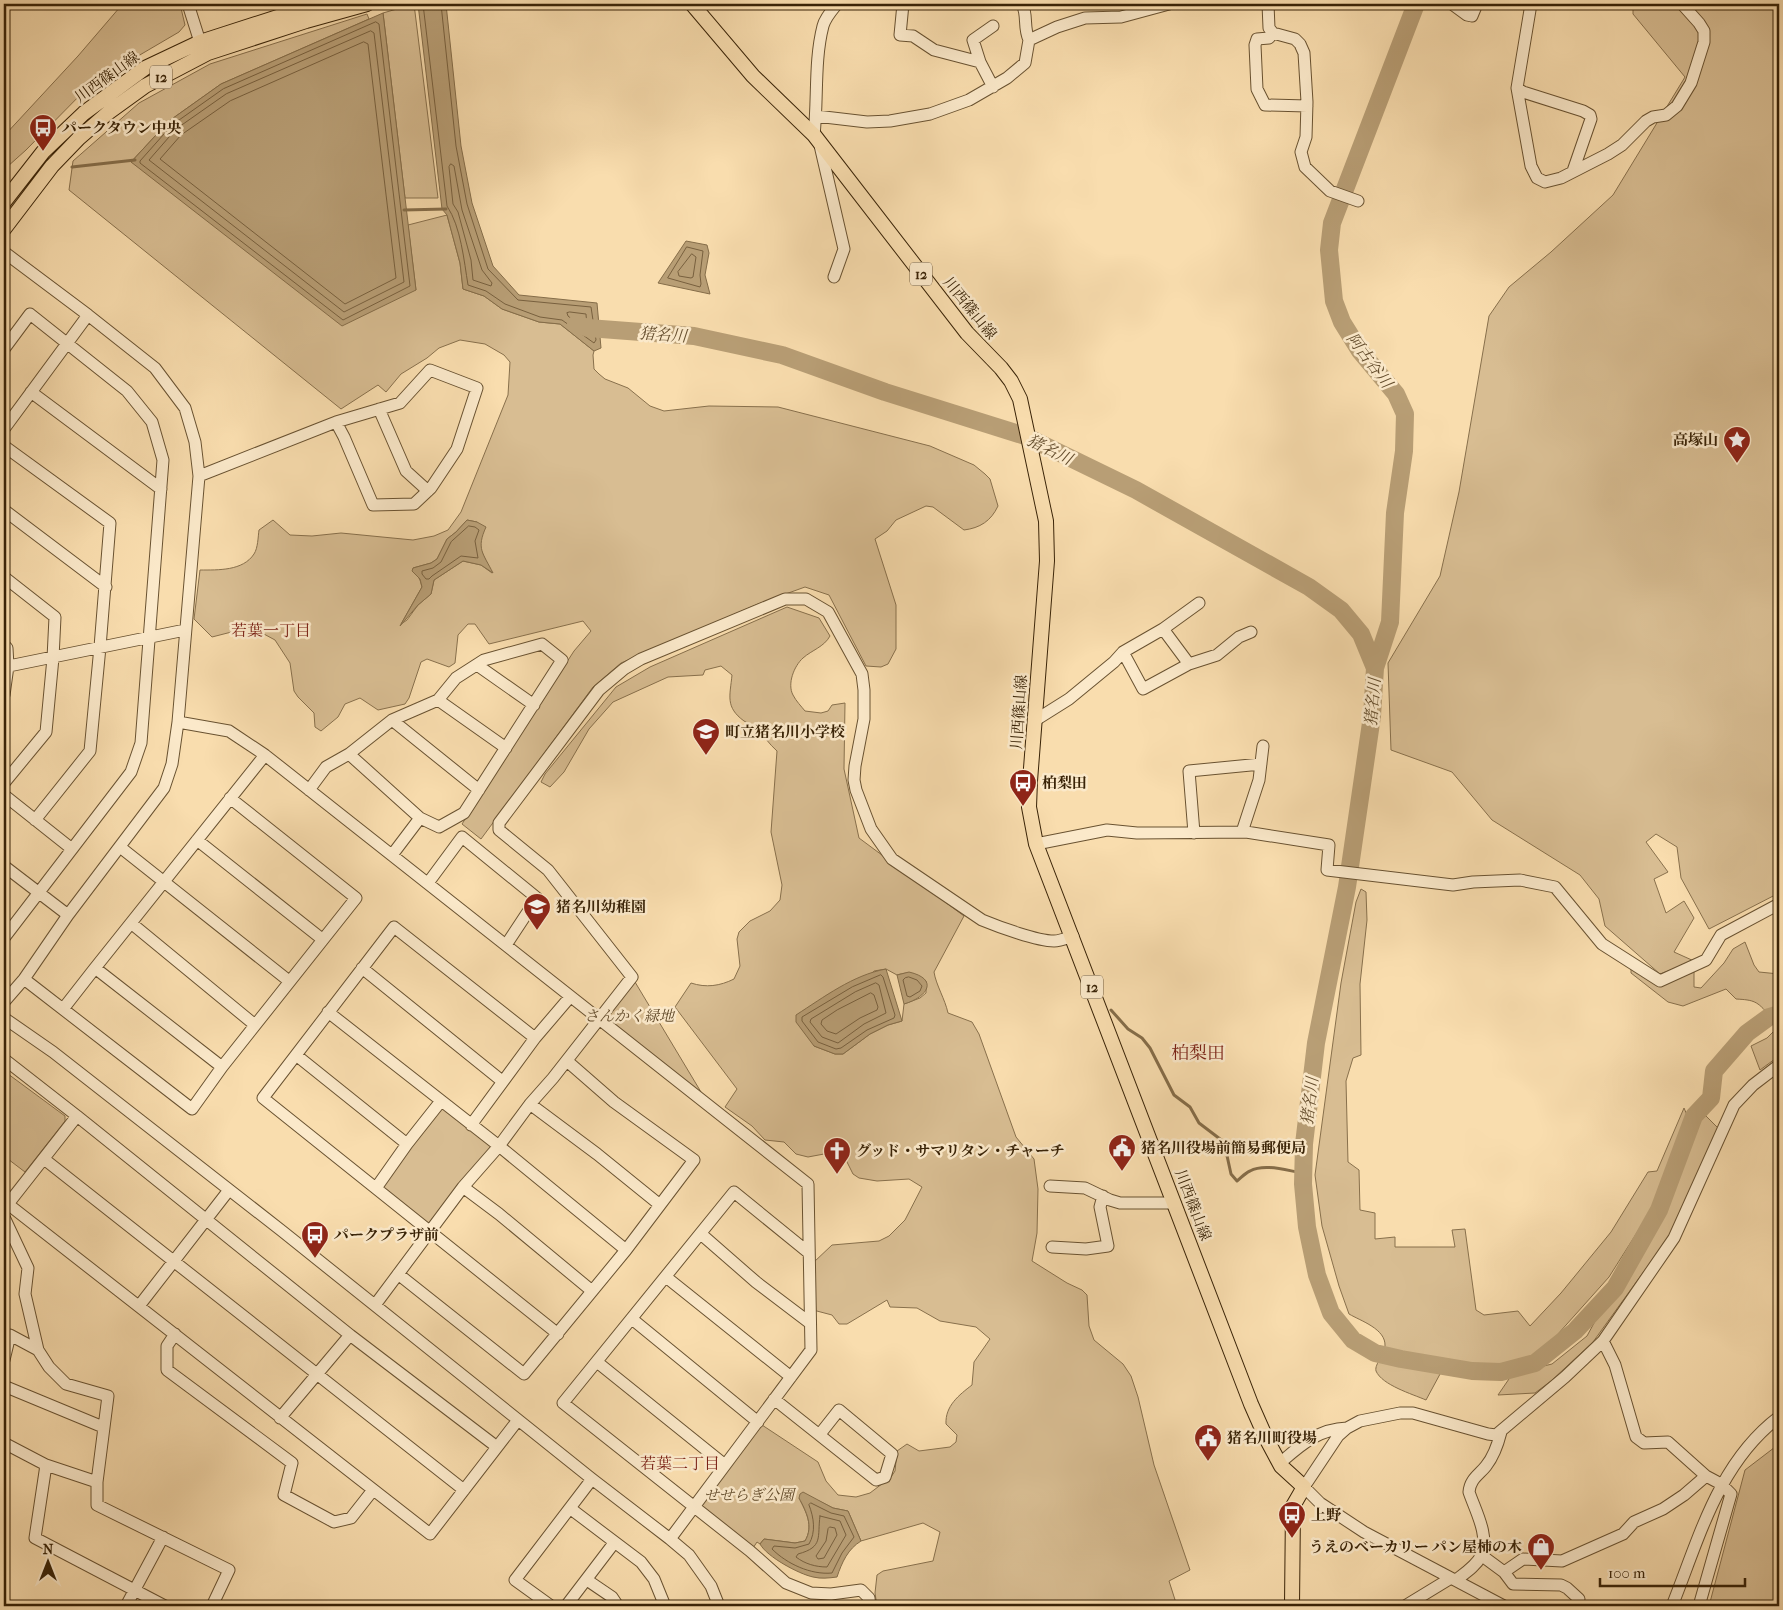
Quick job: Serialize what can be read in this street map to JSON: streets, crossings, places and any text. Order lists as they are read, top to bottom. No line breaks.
{"streets":{"main road":["川西篠山線","12"]},"districts":["若葉一丁目","柏梨田","若葉二丁目"],"water":["猪名川","阿古谷川"],"parks":["さんかく緑地","せせらぎ公園"],"places":{"bus stop":["パークタウン中央","柏梨田","パークプラザ前","上野"],"place":["高塚山"],"school or university":["町立猪名川小学校","猪名川幼稚園"],"public building":["猪名川役場前簡易郵便局","猪名川町役場"],"church":["グッド・サマリタン・チャーチ"],"shop":["うえのベーカリー パン屋柿の木"]},"scale_bar":"100 m","north":"top"}
